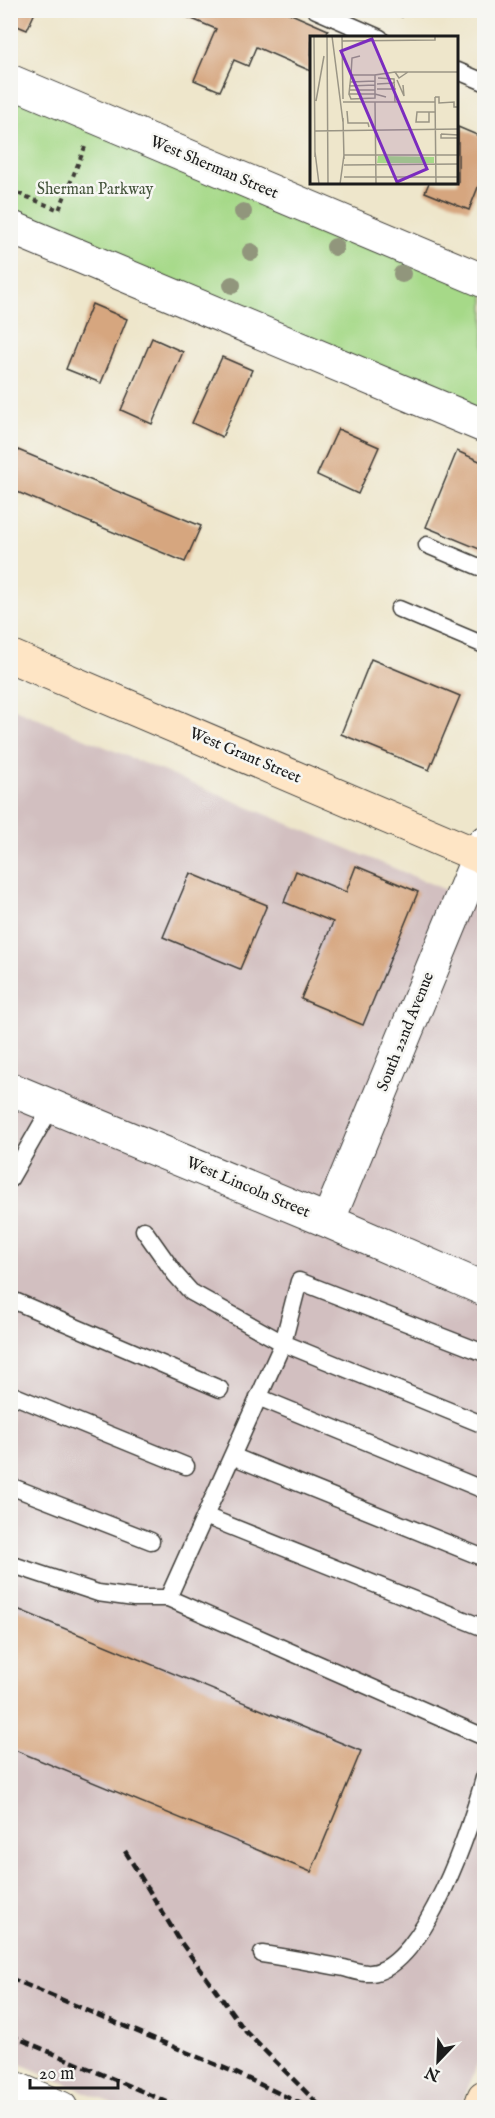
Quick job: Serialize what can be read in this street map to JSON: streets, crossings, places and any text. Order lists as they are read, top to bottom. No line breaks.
{"streets":{"main road":["West Grant Street"],"street":["West Sherman Street","South 22nd Avenue","West Lincoln Street"]},"crossings":[["West Grant Street","South 22nd Avenue"],["South 22nd Avenue","West Lincoln Street"]],"parks":["Sherman Parkway"],"scale_bar":"20 m","north":"bottom left"}
